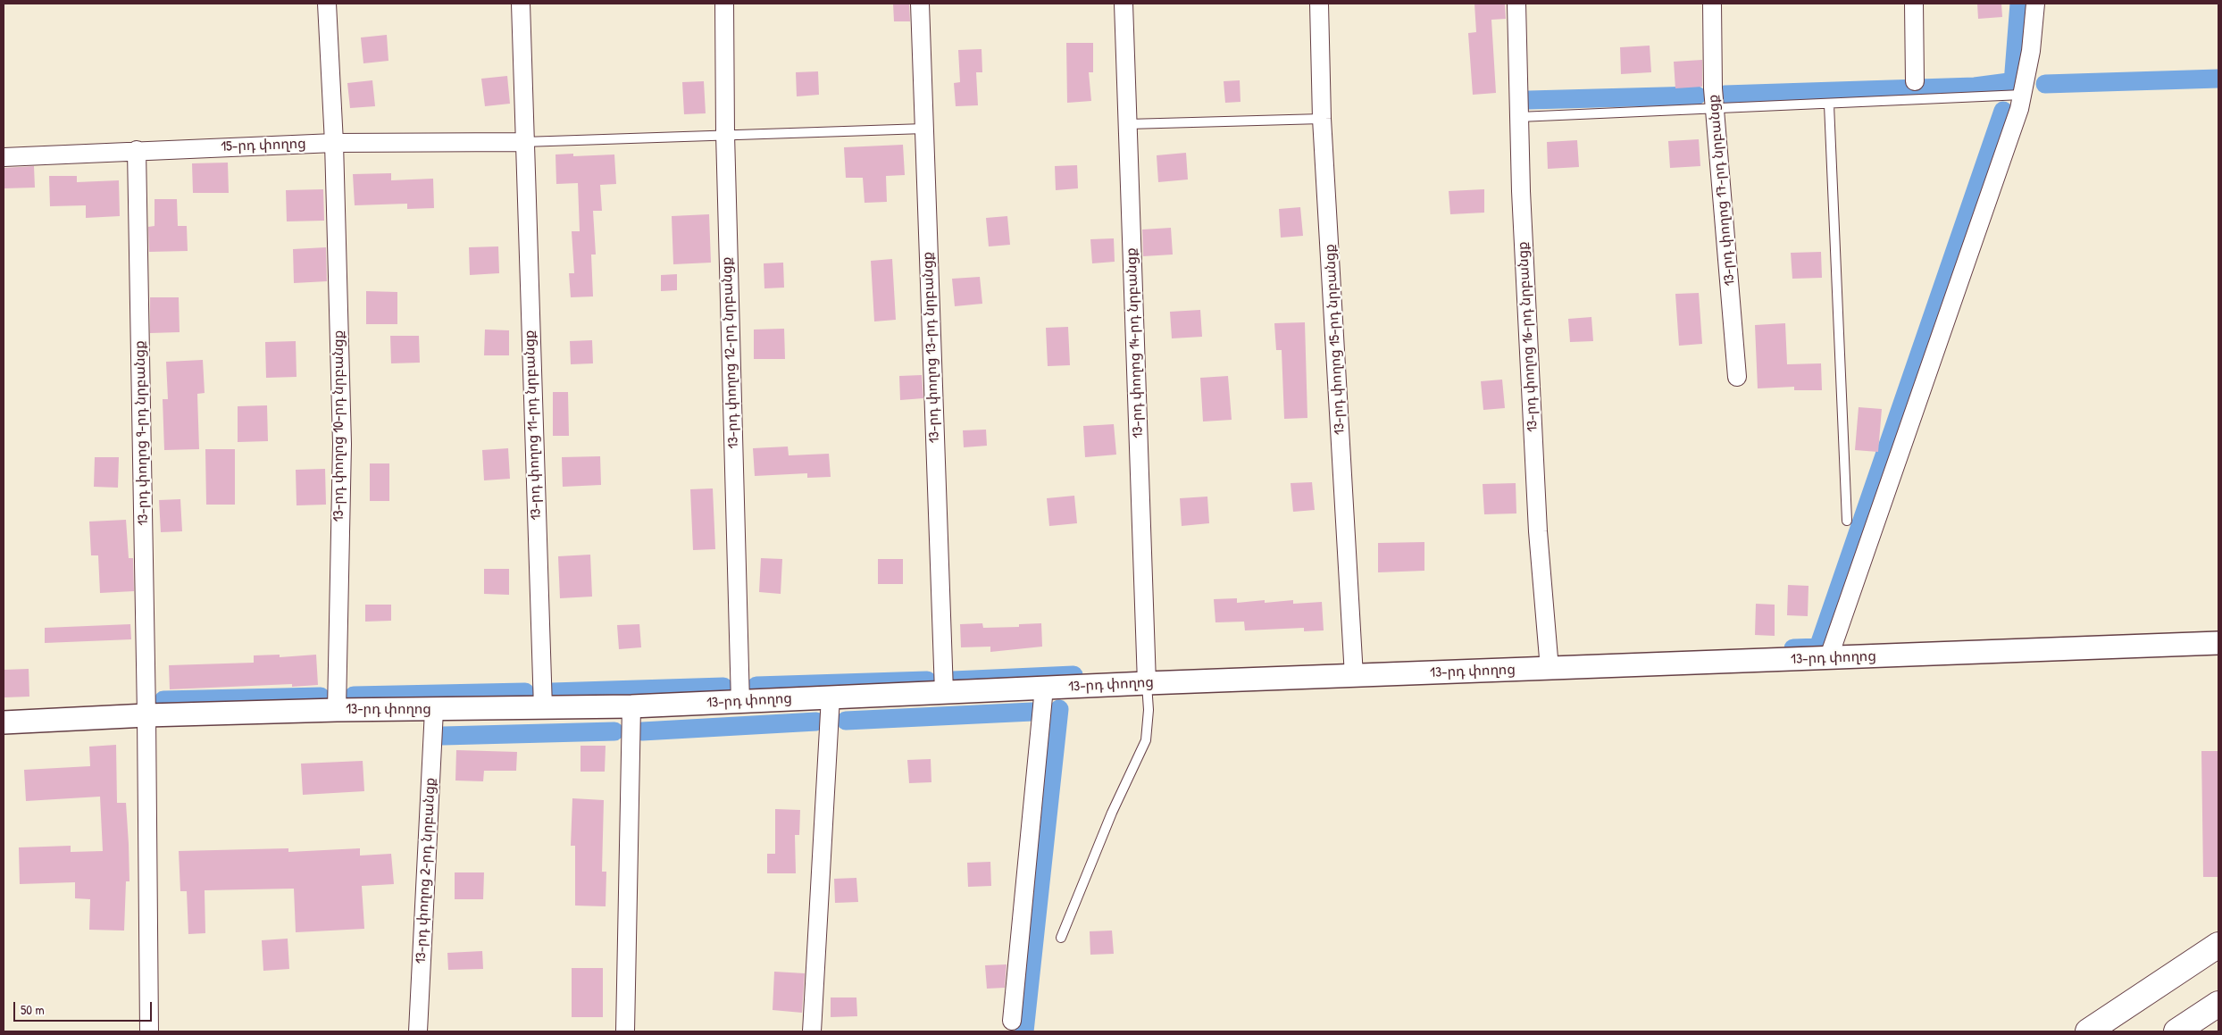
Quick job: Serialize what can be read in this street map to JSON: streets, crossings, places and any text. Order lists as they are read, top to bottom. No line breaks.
{"streets":{"street":["15-րդ փողոց","13-րդ փողոց 17-րդ նրբանցք","13-րդ փողոց 16-րդ նրբանցք","13-րդ փողոց 15-րդ նրբանցք","13-րդ փողոց 14-րդ նրբանցք","13-րդ փողոց 13-րդ նրբանցք","13-րդ փողոց 12-րդ նրբանցք","13-րդ փողոց 11-րդ նրբանցք","13-րդ փողոց 10-րդ նրբանցք","13-րդ փողոց 9-րդ նրբանցք","13-րդ փողոց","13-րդ փողոց 2-րդ նրբանցք"]},"crossings":[["15-րդ փողոց","13-րդ փողոց 11-րդ նրբանցք"],["15-րդ փողոց","13-րդ փողոց 10-րդ նրբանցք"],["15-րդ փողոց","13-րդ փողոց 9-րդ նրբանցք"],["13-րդ փողոց 16-րդ նրբանցք","13-րդ փողոց"],["13-րդ փողոց 15-րդ նրբանցք","13-րդ փողոց"],["13-րդ փողոց 14-րդ նրբանցք","13-րդ փողոց"],["13-րդ փողոց 13-րդ նրբանցք","13-րդ փողոց"],["13-րդ փողոց 12-րդ նրբանցք","13-րդ փողոց"],["13-րդ փողոց 11-րդ նրբանցք","13-րդ փողոց"],["13-րդ փողոց 10-րդ նրբանցք","13-րդ փողոց"],["13-րդ փողոց 9-րդ նրբանցք","13-րդ փողոց"],["13-րդ փողոց","13-րդ փողոց 2-րդ նրբանցք"]],"scale_bar":"50 m"}
